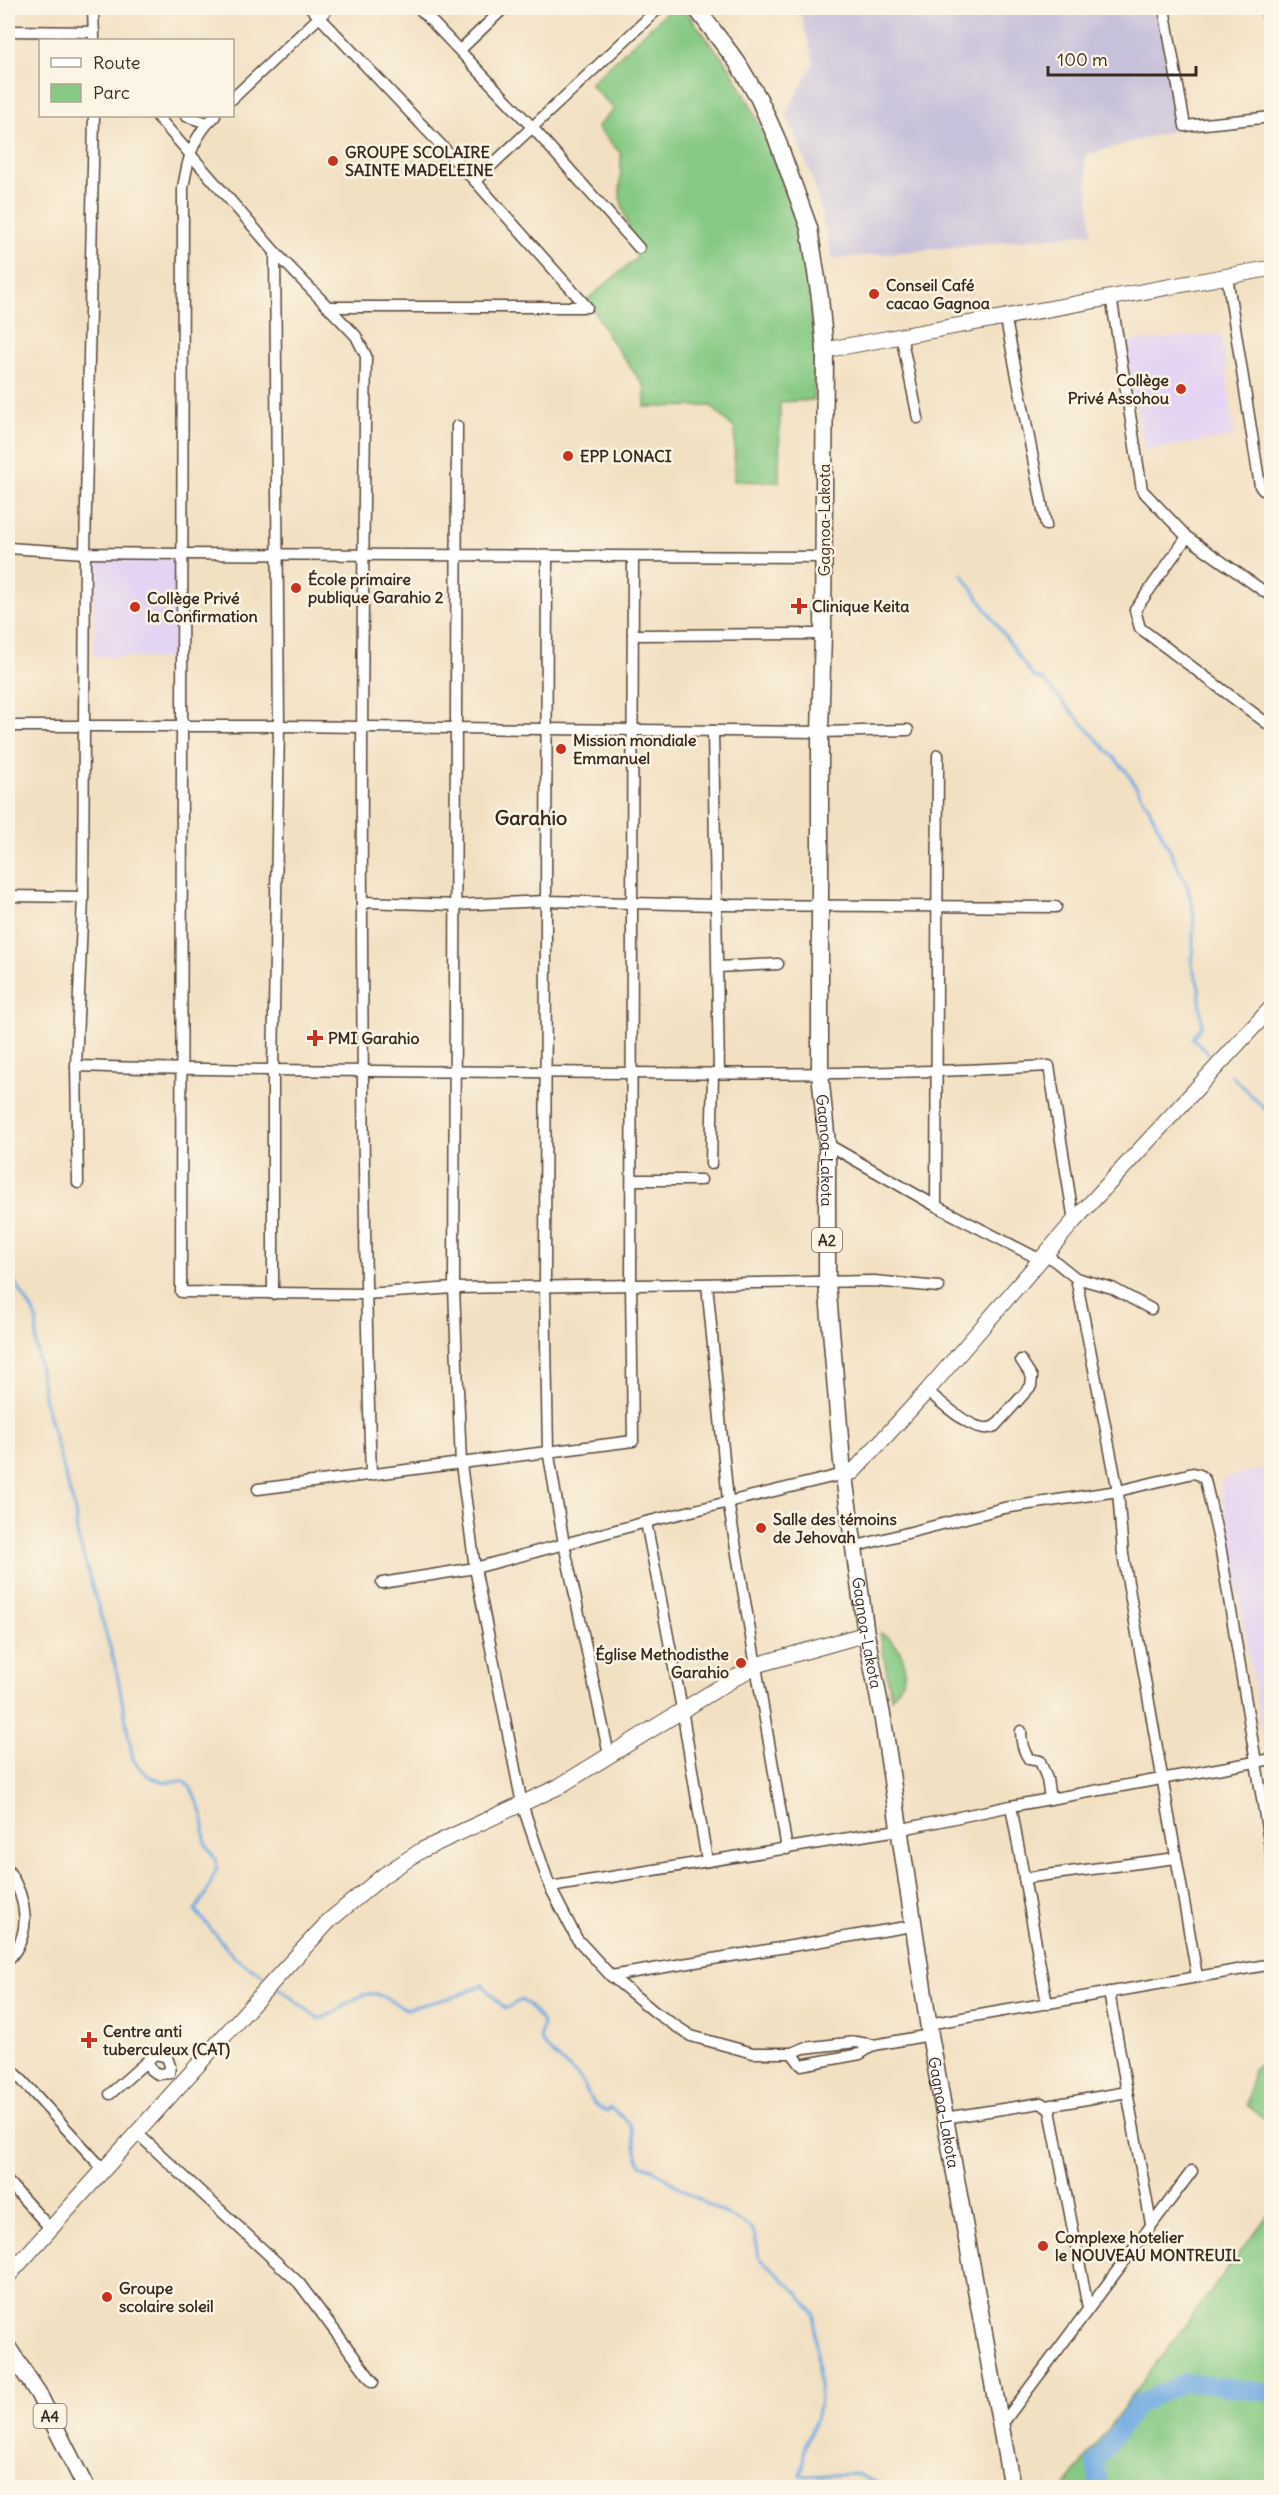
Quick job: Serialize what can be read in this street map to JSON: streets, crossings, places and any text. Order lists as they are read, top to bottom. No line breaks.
{"streets":{"main road":["Gagnoa-Lakota","A2","A4"]},"districts":["Garahio"],"places":{"other":["GROUPE SCOLAIRE SAINTE MADELEINE","Conseil Café cacao Gagnoa","Collège Privé Assohou","EPP LONACI","École primaire publique Garahio 2","Collège Privé la Confirmation","Mission mondiale Emmanuel","Salle des témoins de Jehovah","Église Methodisthe Garahio","Complexe hotelier le NOUVEAU MONTREUIL","Groupe scolaire soleil"],"health":["Clinique Keita","PMI Garahio","Centre anti tuberculeux (CAT)"]},"legend":["Route","Parc"],"scale_bar":"100 m"}
